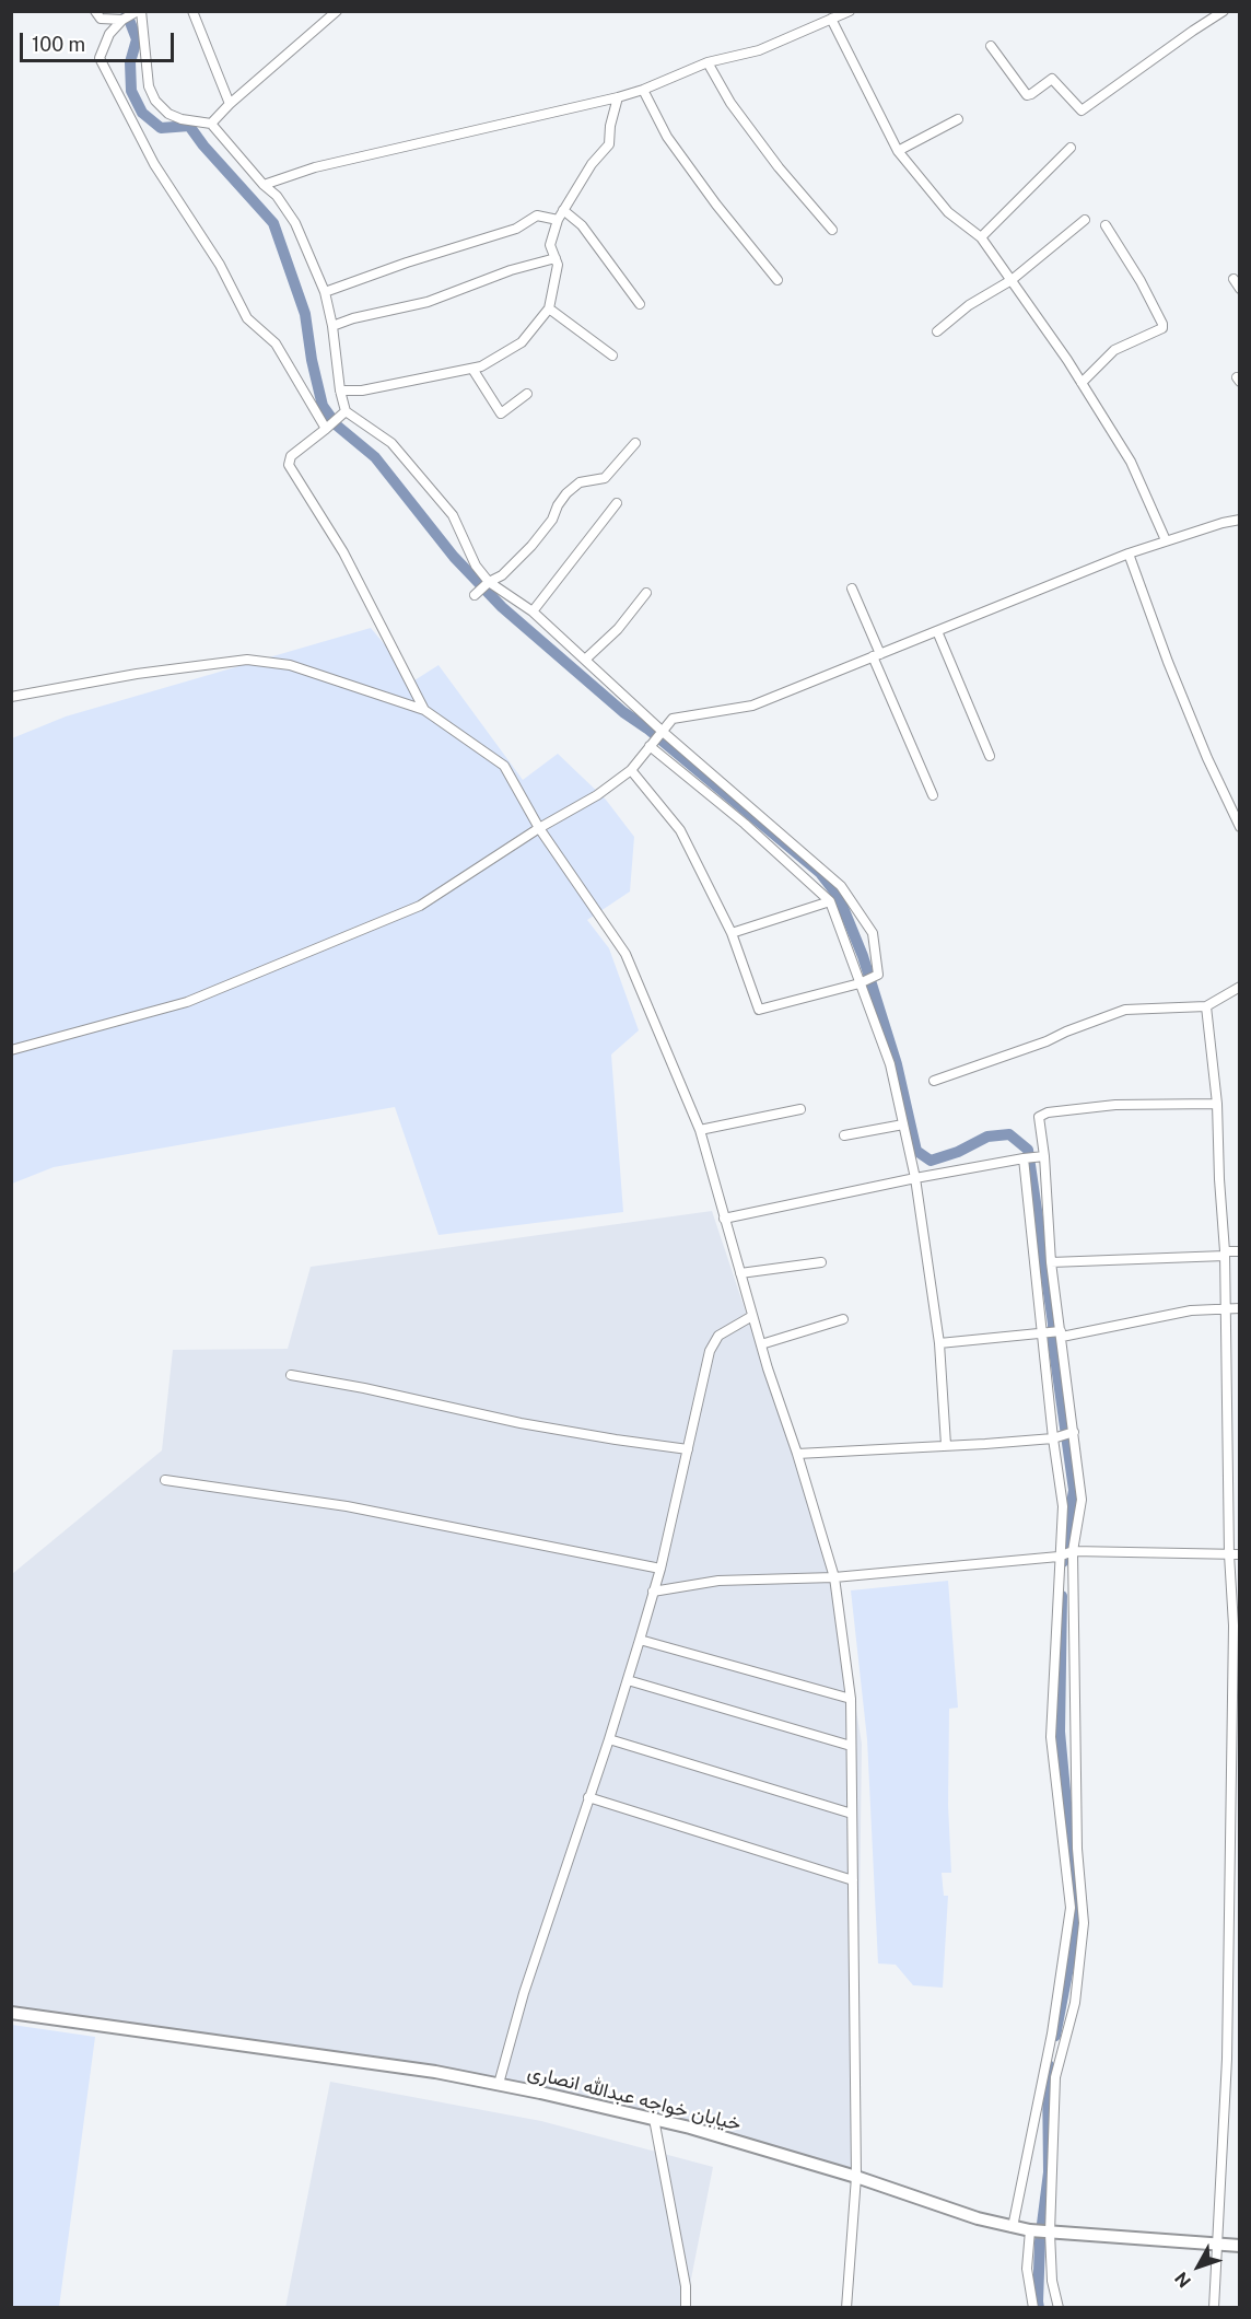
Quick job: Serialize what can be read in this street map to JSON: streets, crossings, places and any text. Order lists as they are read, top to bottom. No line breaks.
{"streets":{"street":["خیابان خواجه عبدالله انصاری"]},"scale_bar":"100 m","north":"bottom left"}
